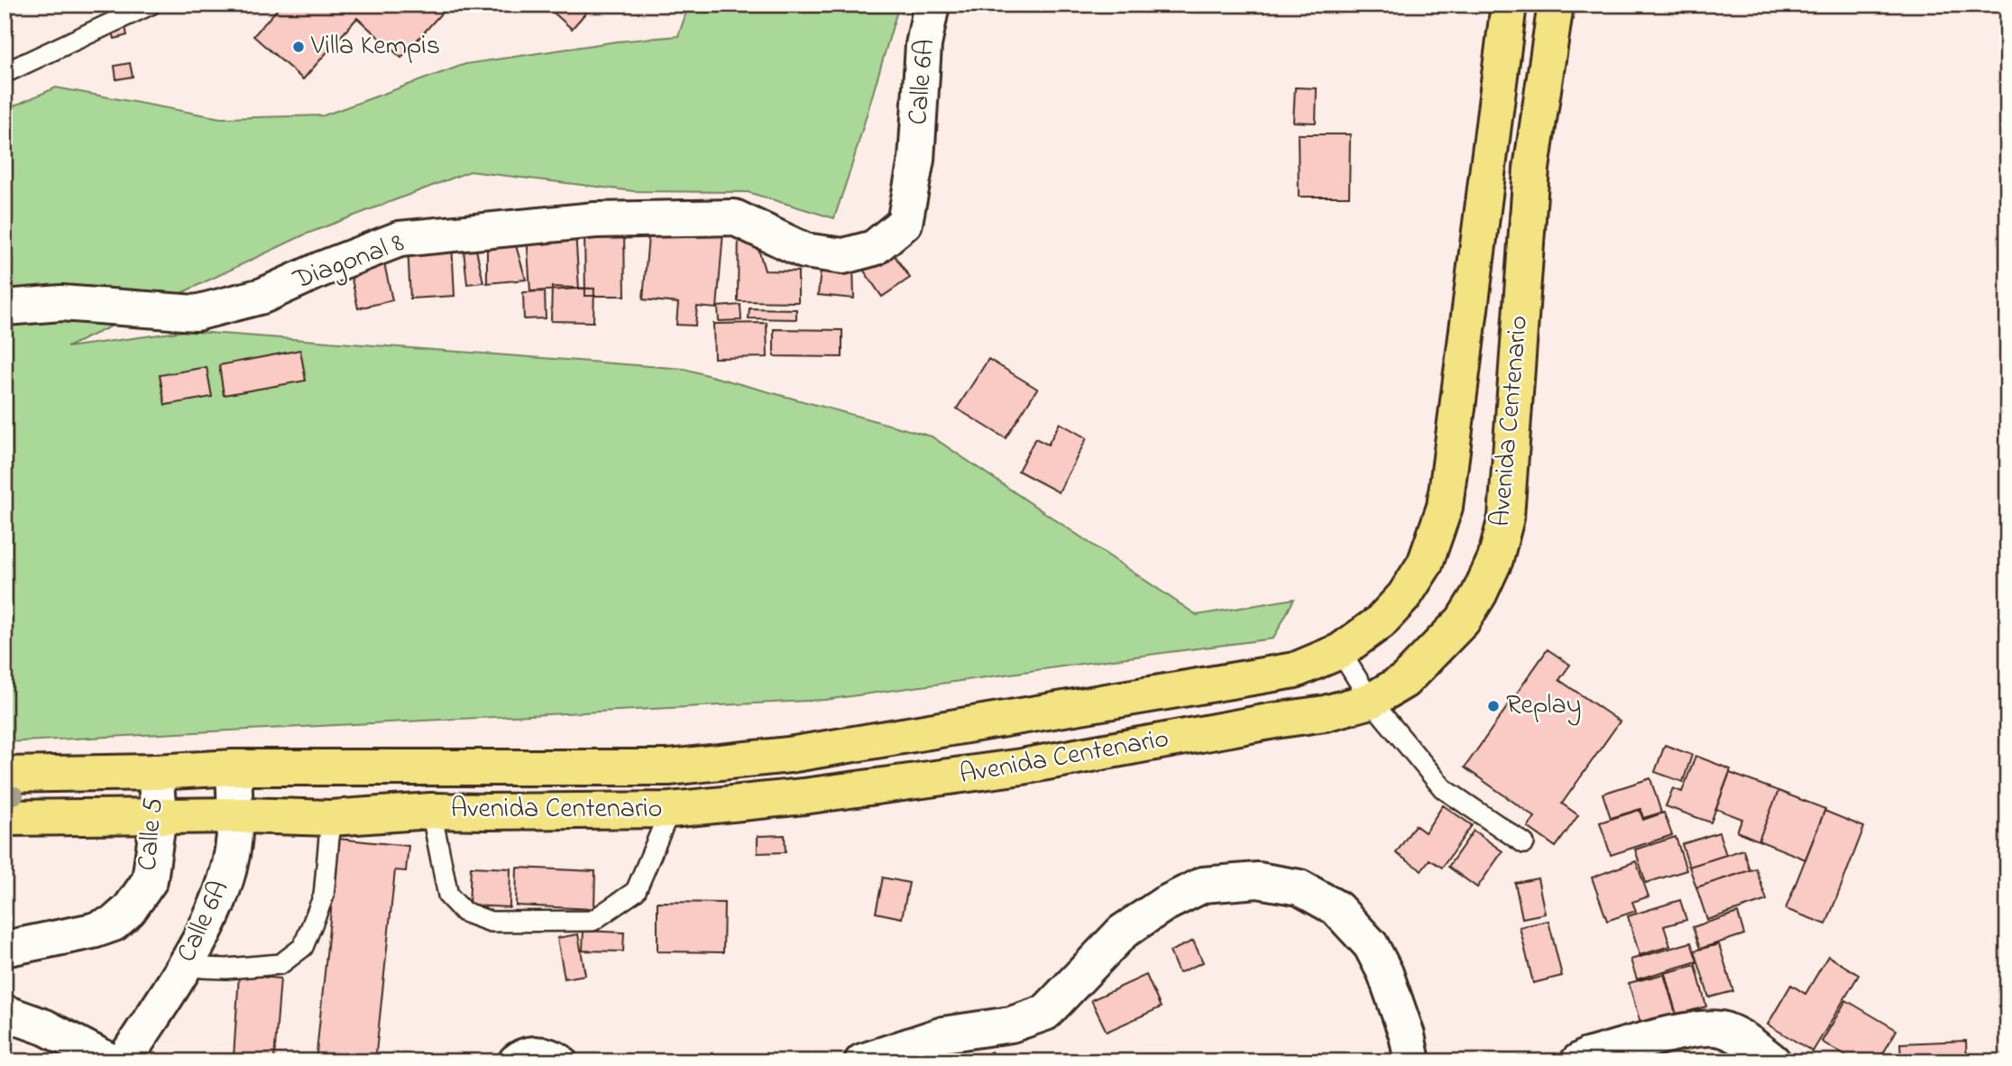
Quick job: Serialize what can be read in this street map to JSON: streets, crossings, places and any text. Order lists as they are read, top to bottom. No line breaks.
{"streets":{"main road":["Avenida Centenario"],"street":["Calle 6A","Diagonal 8","Calle 5"]},"crossings":[["Calle 6A","Diagonal 8"],["Calle 6A","Avenida Centenario"],["Avenida Centenario","Calle 5"]],"places":["Villa Kempis","Replay"]}
